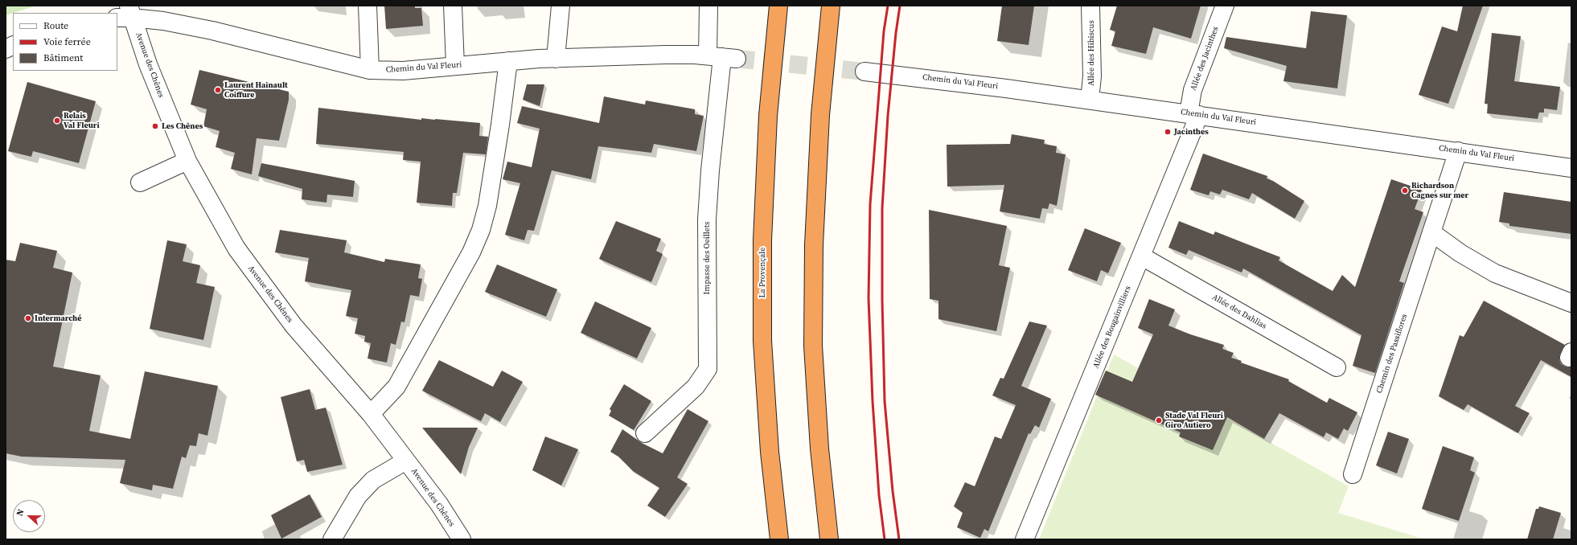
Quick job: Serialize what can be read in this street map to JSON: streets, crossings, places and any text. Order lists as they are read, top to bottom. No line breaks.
{"streets":{"highway":["La Provençale"],"street":["Allée des Hibiscus","Allée des Jacinthes","Avenue des Chênes","Chemin du Val Fleuri","Impasse des Oeillets","Allée des Dahlias","Allée des Bougainvilliers","Chemin des Passiflores"]},"crossings":[["Allée des Hibiscus","Chemin du Val Fleuri"],["Allée des Jacinthes","Chemin du Val Fleuri"],["Allée des Jacinthes","Allée des Bougainvilliers"],["Avenue des Chênes","Chemin du Val Fleuri"],["Chemin du Val Fleuri","Impasse des Oeillets"],["Chemin du Val Fleuri","Allée des Bougainvilliers"],["Chemin du Val Fleuri","Chemin des Passiflores"],["Allée des Dahlias","Allée des Bougainvilliers"]],"places":["Laurent Hainault Coiffure","Relais Val Fleuri","Les Chênes","Jacinthes","Richardson Cagnes sur mer","Intermarché","Stade Val Fleuri Giro Autiero"],"legend":["Route","Voie ferrée","Bâtiment"],"north":"left"}
